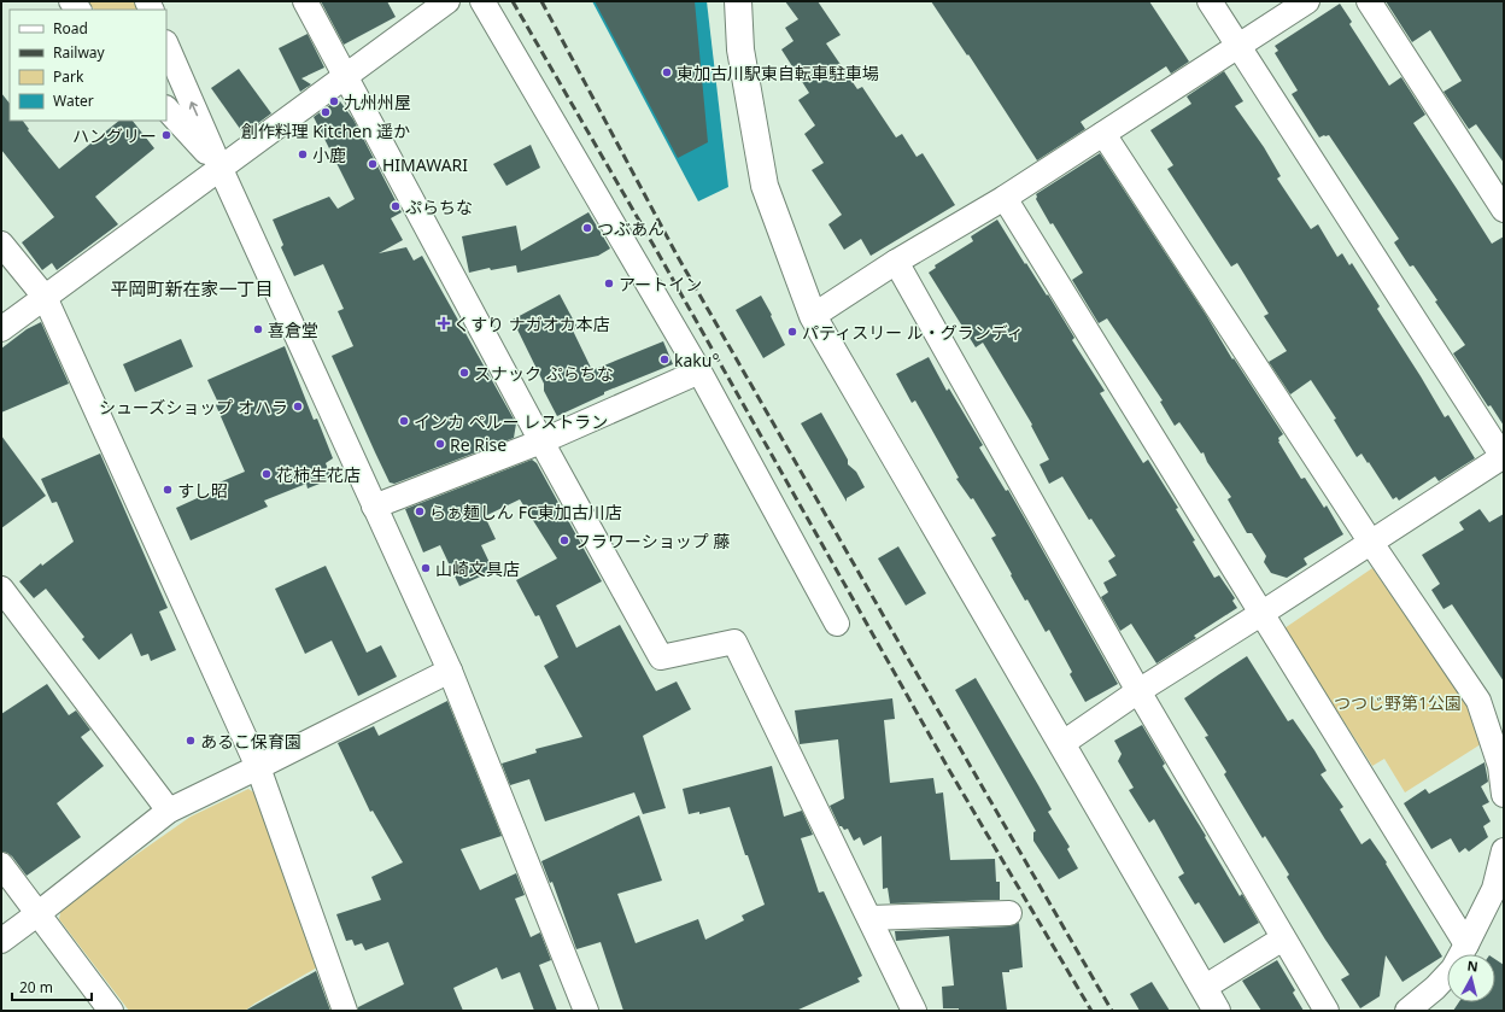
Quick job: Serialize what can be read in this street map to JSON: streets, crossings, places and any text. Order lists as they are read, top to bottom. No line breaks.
{"districts":["平岡町新在家一丁目"],"parks":["つつじ野第1公園"],"places":{"other":["東加古川駅東自転車駐車場","九州州屋","創作料理 Kitchen 遥か","ハングリー","小鹿","HIMAWARI","ぷらちな","つぶあん","アートイン","喜倉堂","パティスリー ル・グランディ","kaku°","スナック ぷらちな","シューズショップ オハラ","インカ ペルー レストラン","Re Rise","花柿生花店","すし昭","らぁ麺しん FC東加古川店","フラワーショップ 藤","山崎文具店","あるこ保育園"],"health":["くすり ナガオカ本店"]},"legend":["Road","Railway","Park","Water"],"scale_bar":"20 m","north":"top"}
